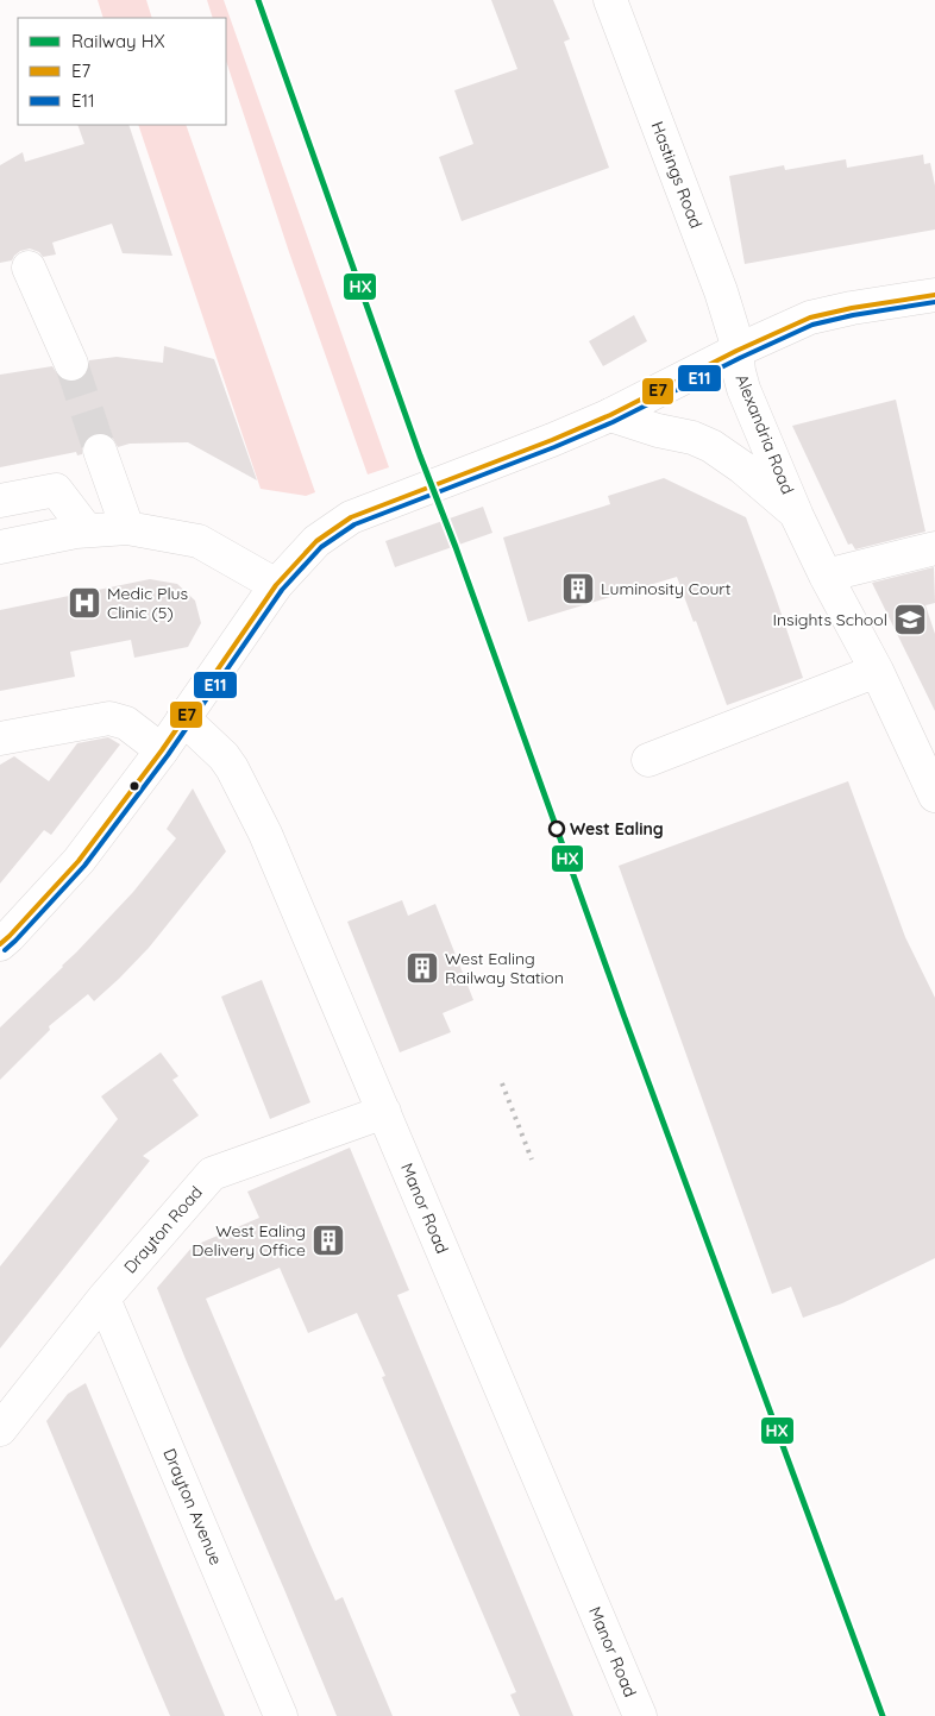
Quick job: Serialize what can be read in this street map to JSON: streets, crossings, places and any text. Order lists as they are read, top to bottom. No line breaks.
{"streets":{"street":["Hastings Road","Alexandria Road","Manor Road","Drayton Road","Drayton Avenue"]},"crossings":[["Hastings Road","Alexandria Road"],["Manor Road","Drayton Road"],["Drayton Road","Drayton Avenue"]],"places":{"building":["Luminosity Court","West Ealing Railway Station","West Ealing Delivery Office"],"hospital":["Medic Plus Clinic (5)"],"school or university":["Insights School"],"other":["West Ealing"]},"lines":["rail line HX","transit line E7","transit line E11"],"legend":["Railway HX","E7","E11"]}
